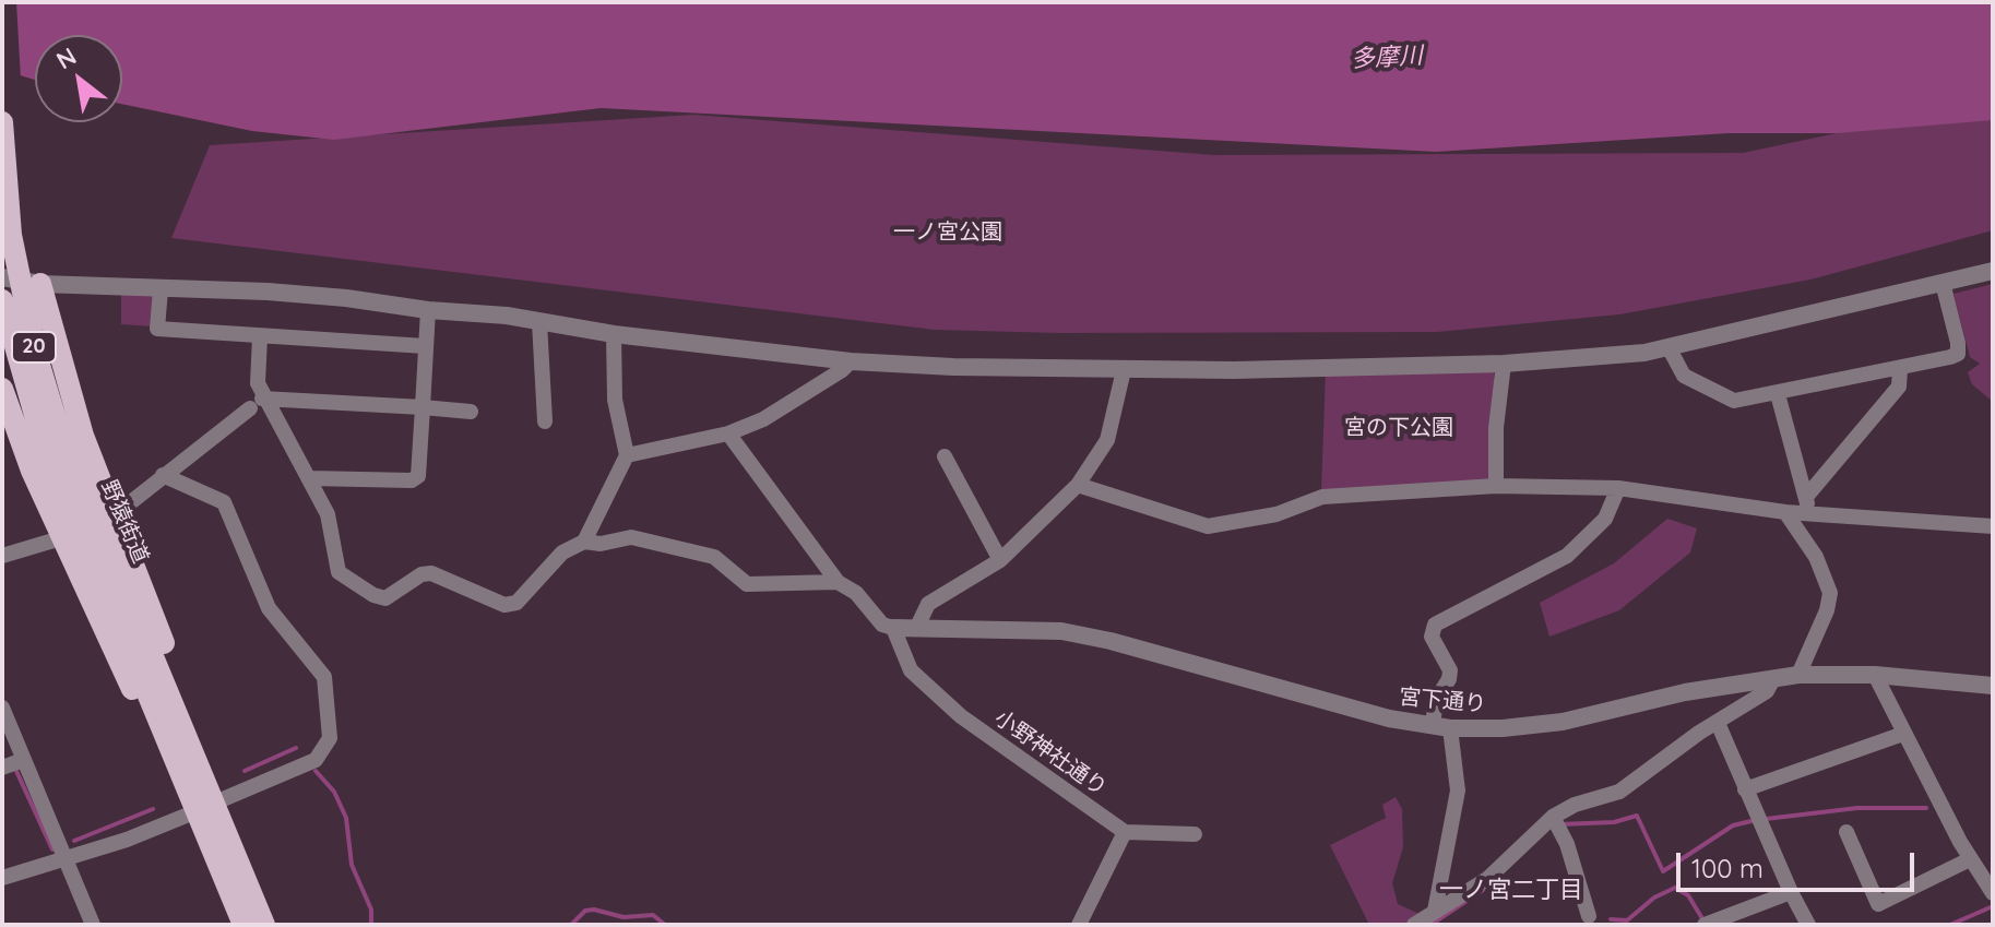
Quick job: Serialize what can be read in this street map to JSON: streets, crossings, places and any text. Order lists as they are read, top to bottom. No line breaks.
{"streets":{"main road":["20","野猿街道"],"street":["宮下通り","小野神社通り"]},"crossings":[["20","野猿街道"],["宮下通り","小野神社通り"]],"districts":["一ノ宮二丁目"],"water":["多摩川"],"parks":["一ノ宮公園","宮の下公園"],"scale_bar":"100 m","north":"top left"}
